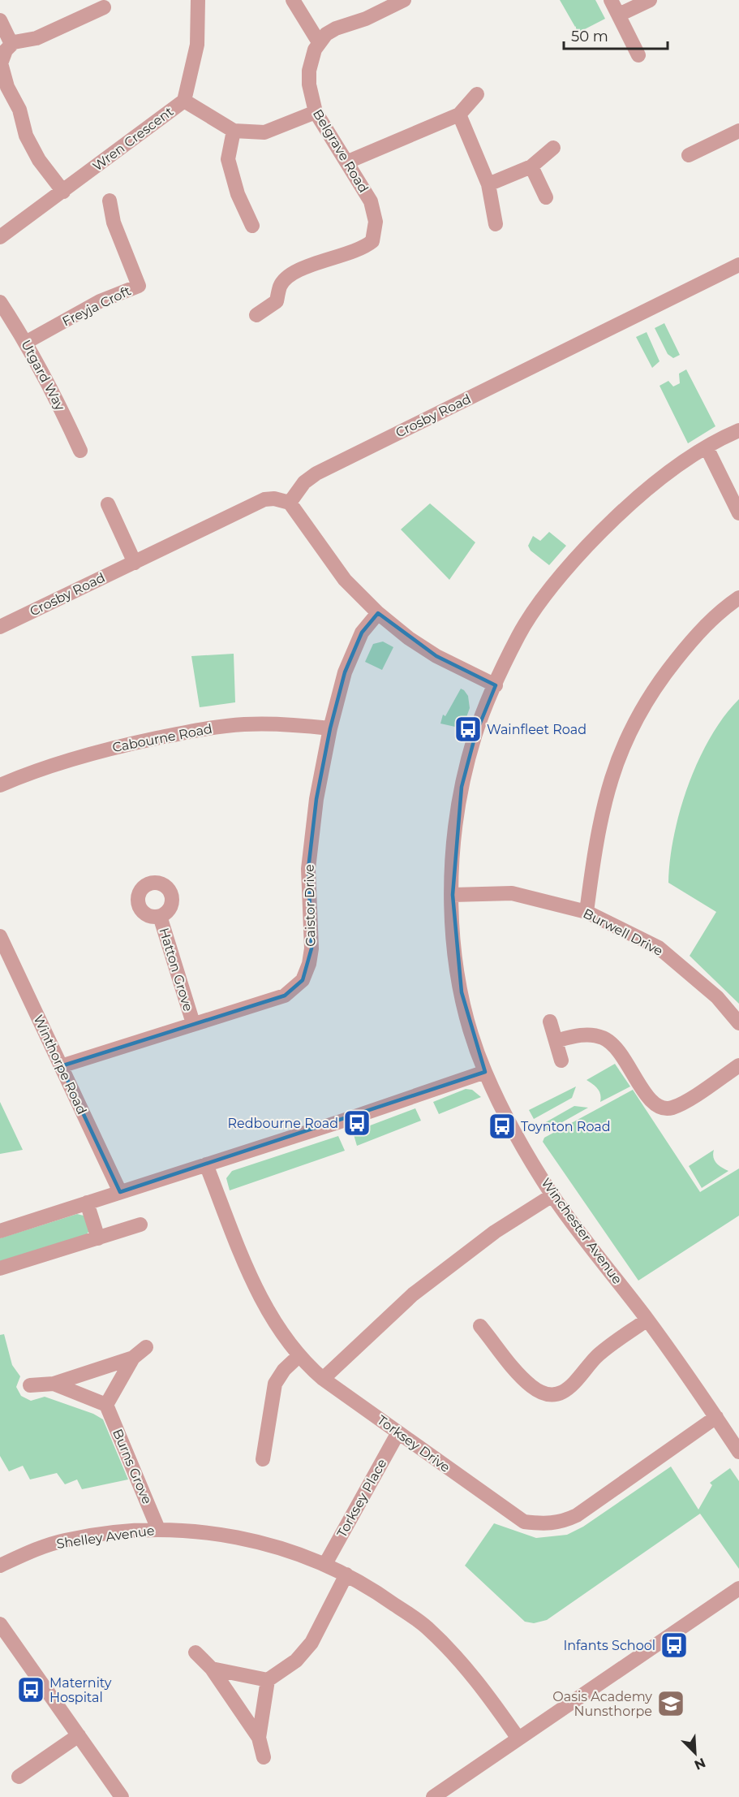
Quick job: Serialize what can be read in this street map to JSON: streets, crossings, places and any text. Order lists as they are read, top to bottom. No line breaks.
{"streets":{"street":["Wren Crescent","Belgrave Road","Freyja Croft","Utgard Way","Crosby Road","Cabourne Road","Caistor Drive","Burwell Drive","Hatton Grove","Winthorpe Road","Winchester Avenue","Torksey Drive","Burns Grove","Torksey Place","Shelley Avenue"]},"crossings":[["Freyja Croft","Utgard Way"],["Cabourne Road","Caistor Drive"],["Caistor Drive","Hatton Grove"],["Caistor Drive","Winthorpe Road"],["Burwell Drive","Winchester Avenue"],["Winchester Avenue","Torksey Drive"],["Torksey Drive","Torksey Place"],["Burns Grove","Shelley Avenue"],["Torksey Place","Shelley Avenue"]],"places":{"bus stop":["Wainfleet Road","Redbourne Road","Toynton Road","Infants School","Maternity Hospital"],"school or university":["Oasis Academy Nunsthorpe"]},"scale_bar":"50 m","north":"bottom right"}
